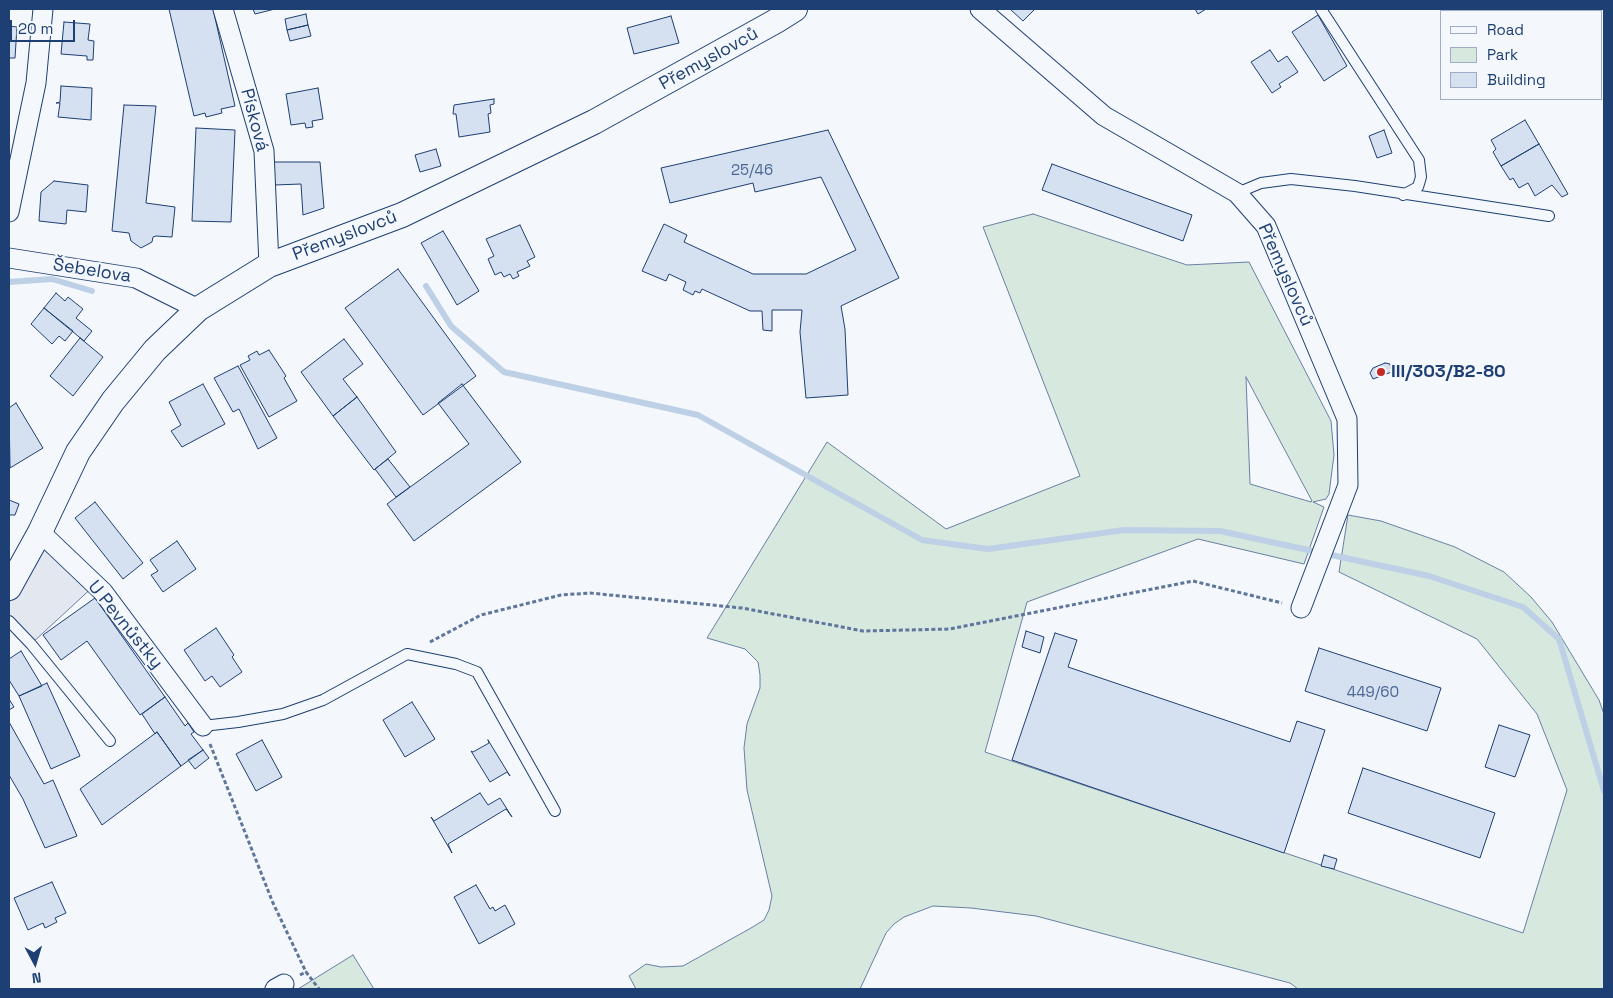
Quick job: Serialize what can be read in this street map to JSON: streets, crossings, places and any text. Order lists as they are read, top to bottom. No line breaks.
{"streets":{"street":["Přemyslovců","Písková","Šebelova","U Pevnůstky"]},"crossings":[["Přemyslovců","Písková"],["Přemyslovců","Šebelova"],["Přemyslovců","U Pevnůstky"]],"places":["III/303/B2-80"],"house_numbers":["25/46","449/60"],"legend":["Road","Park","Building"],"scale_bar":"20 m","north":"bottom"}
